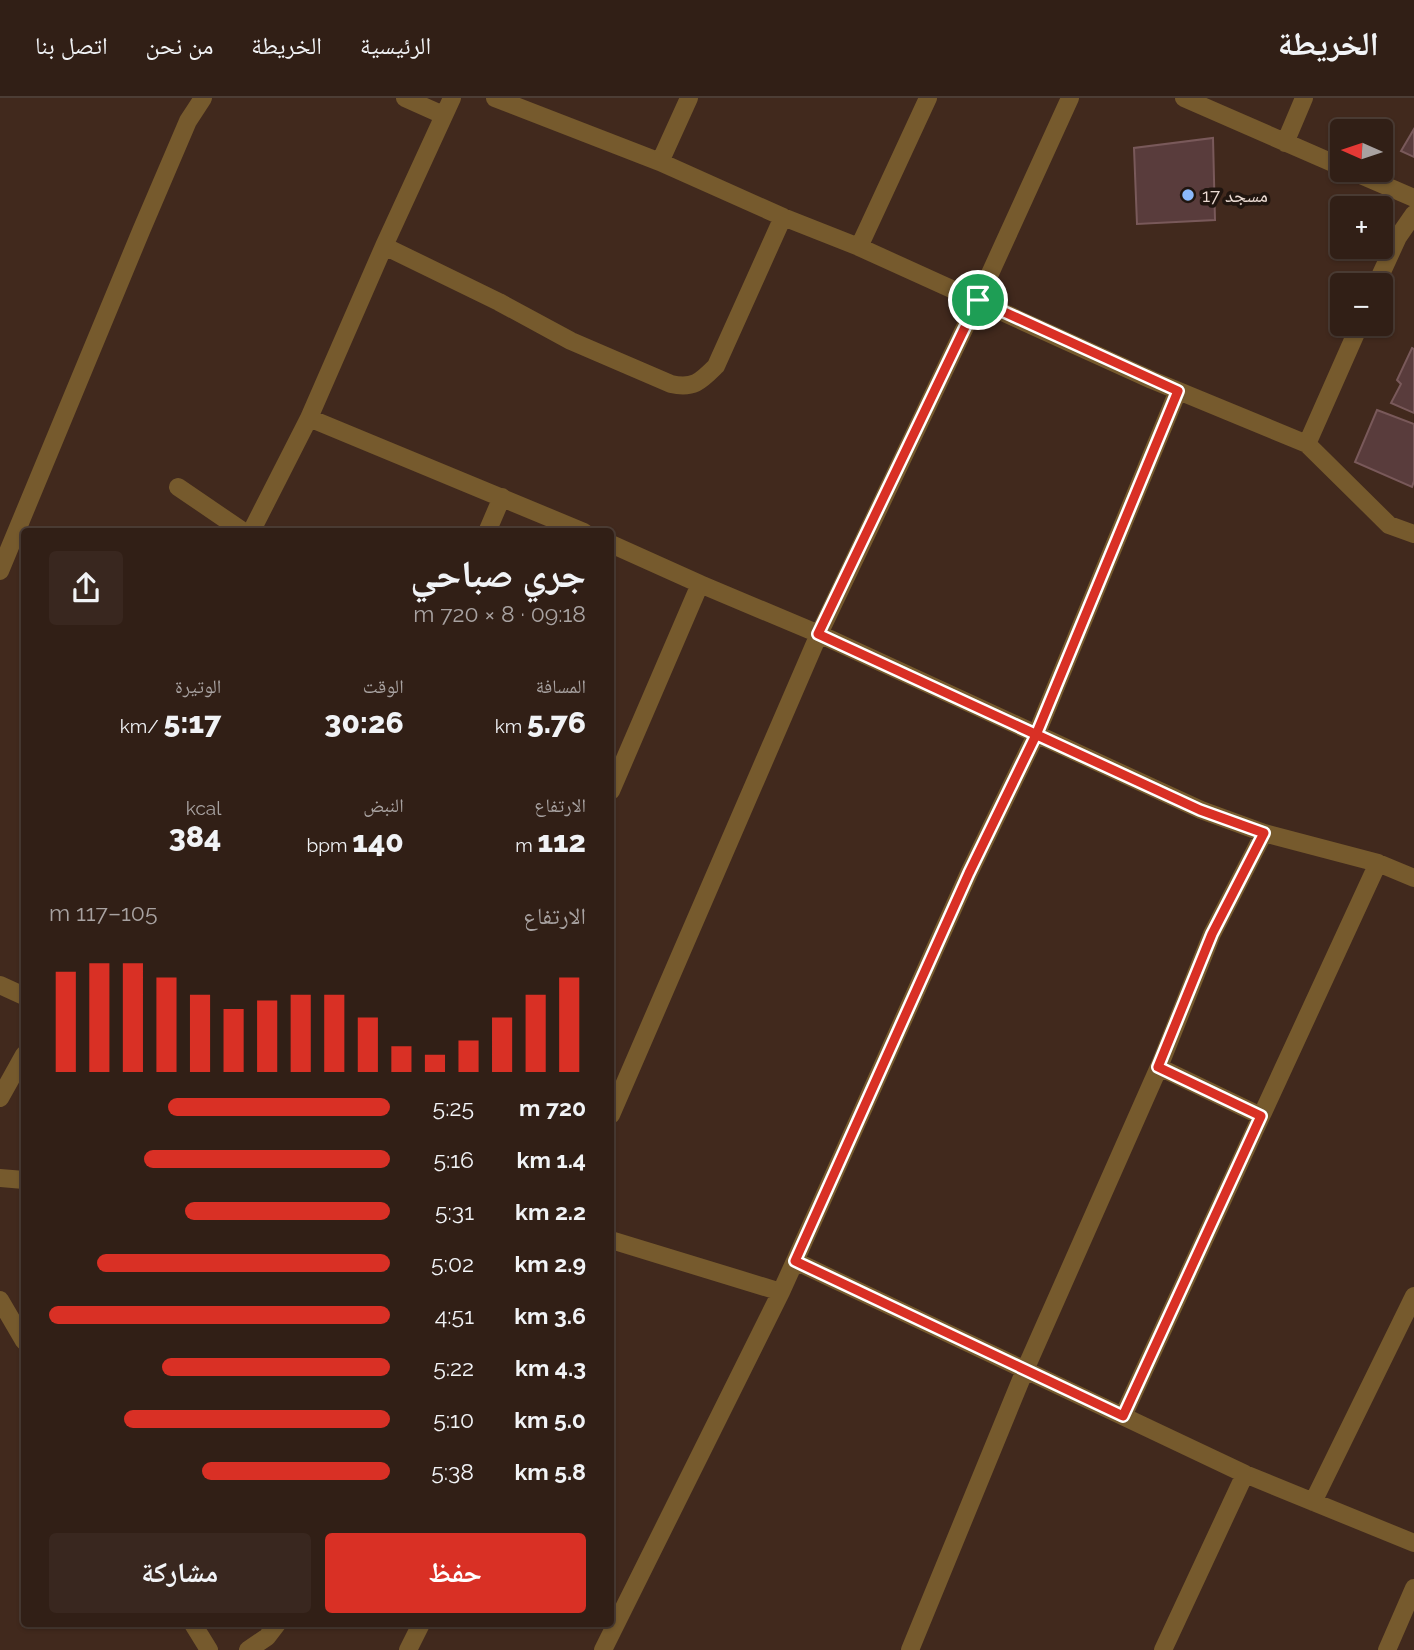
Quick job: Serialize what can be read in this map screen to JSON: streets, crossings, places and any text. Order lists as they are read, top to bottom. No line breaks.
{"places":["مسجد 17"],"north":"left","page":{"header":"الخريطة","nav":["الرئيسية","الخريطة","من نحن","اتصل بنا"],"map_buttons":["+","−"],"heading":["جري صباحي","09:18 · 8 × 720 m"],"stats":[["المسافة","5.76 km"],["الوقت","30:26"],["الوتيرة","5:17 /km"],["الارتفاع","112 m"],["النبض","140 bpm"],["kcal","384"]],"chart":["الارتفاع","105–117 m"],"list":[{"name":"720 m","note":"5:25"},{"name":"1.4 km","note":"5:16"},{"name":"2.2 km","note":"5:31"},{"name":"2.9 km","note":"5:02"},{"name":"3.6 km","note":"4:51"},{"name":"4.3 km","note":"5:22"},{"name":"5.0 km","note":"5:10"},{"name":"5.8 km","note":"5:38"}],"buttons":["حفظ","مشاركة"]}}
